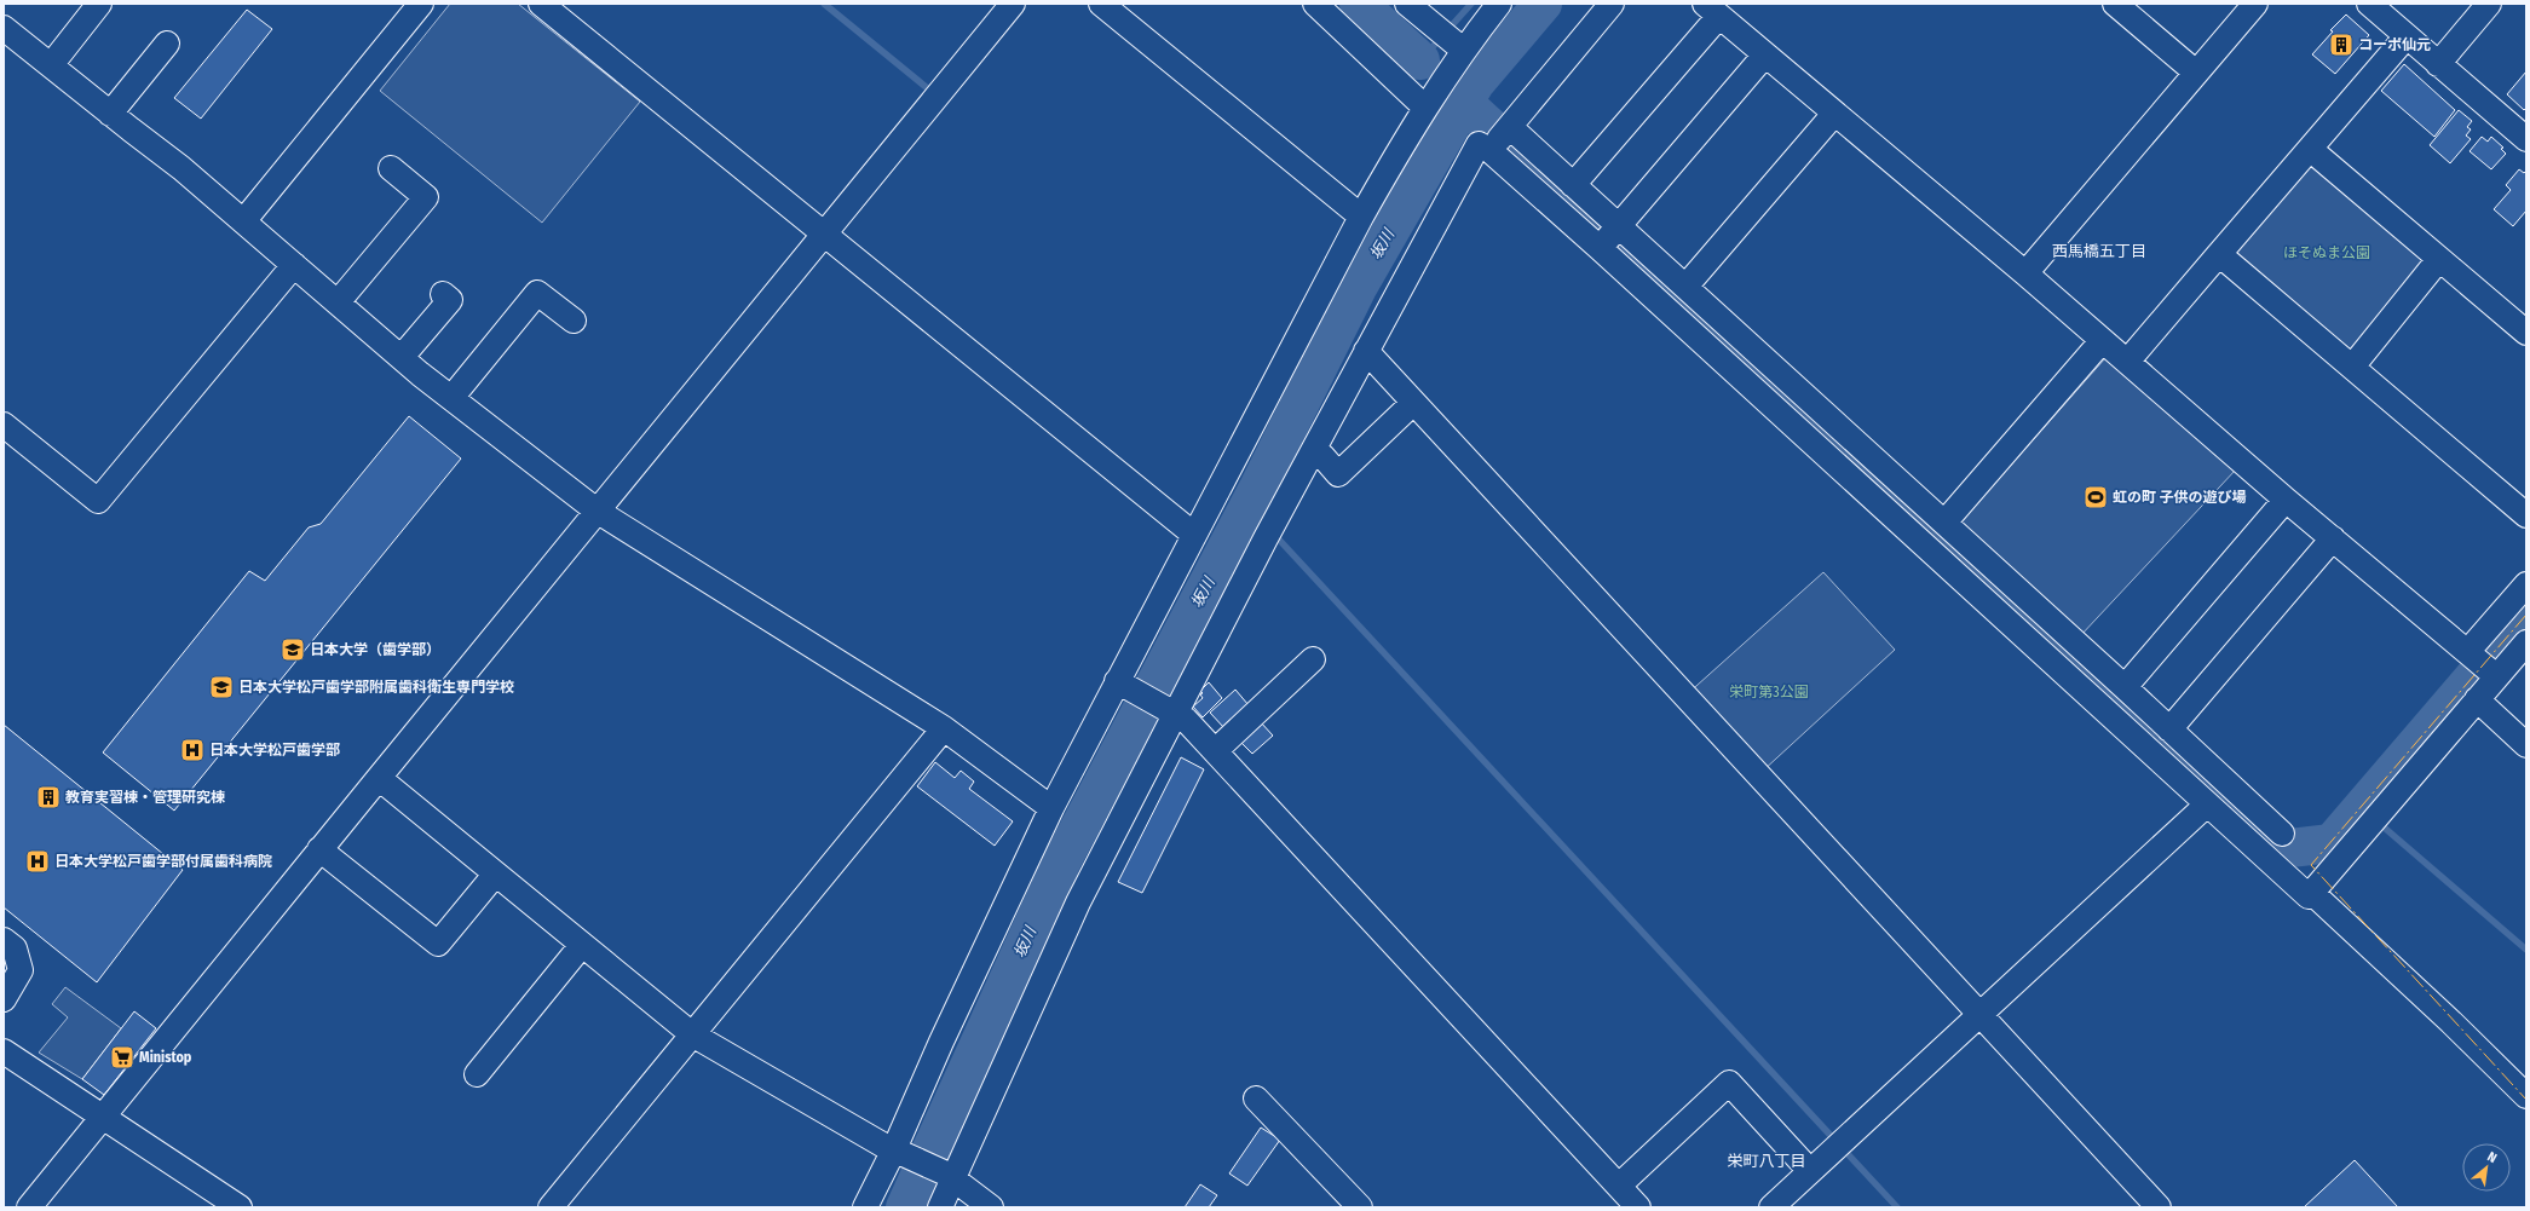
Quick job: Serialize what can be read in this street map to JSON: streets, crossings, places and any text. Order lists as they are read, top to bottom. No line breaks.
{"districts":["西馬橋五丁目","栄町八丁目"],"water":["坂川"],"parks":["ほそぬま公園","栄町第3公園"],"places":{"building":["コーポ仙元","教育実習棟・管理研究棟"],"sports":["虹の町 子供の遊び場"],"school or university":["日本大学（歯学部）","日本大学松戸歯学部附属歯科衛生専門学校"],"hospital":["日本大学松戸歯学部","日本大学松戸歯学部付属歯科病院"],"supermarket":["Ministop"]},"north":"top right"}
